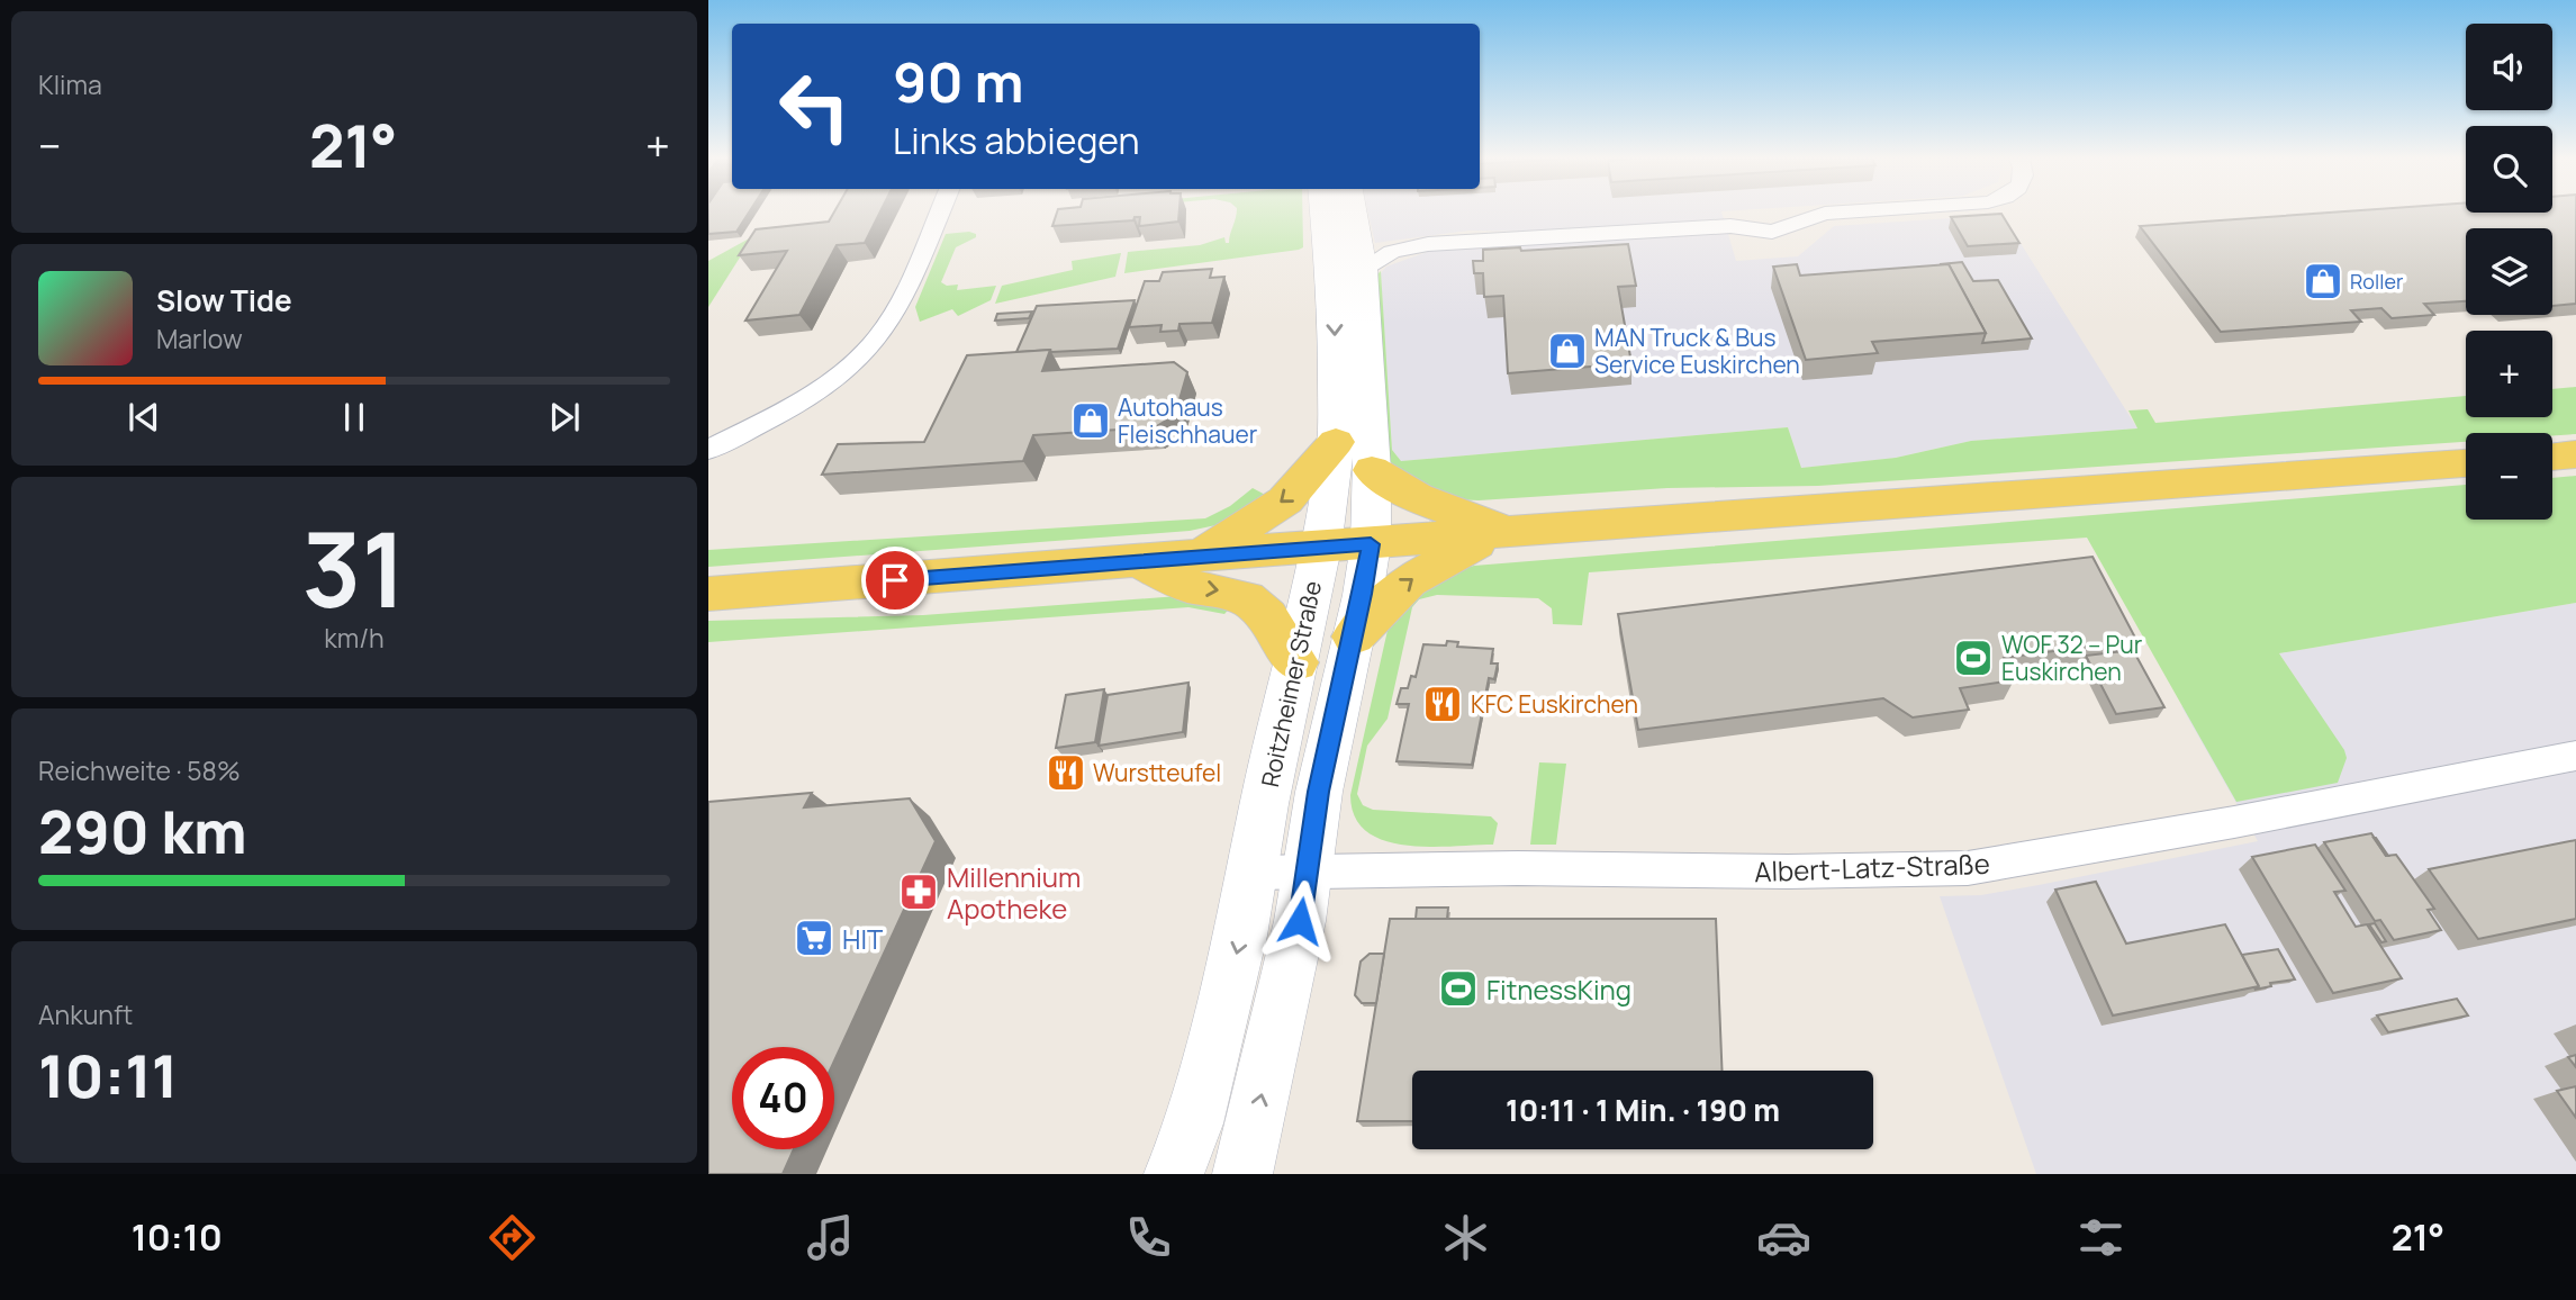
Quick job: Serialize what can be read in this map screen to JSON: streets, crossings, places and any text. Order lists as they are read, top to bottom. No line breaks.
{"streets":{"street":["Roitzheimer Straße","Albert-Latz-Straße"]},"crossings":[["Roitzheimer Straße","Albert-Latz-Straße"]],"places":{"shop":["Roller","MAN Truck & Bus Service Euskirchen","Autohaus Fleischhauer"],"sports":["WOF 32 – Pur Euskirchen","FitnessKing"],"restaurant":["KFC Euskirchen","Wurstteufel"],"pharmacy":["Millennium Apotheke"],"supermarket":["HIT"]},"page":{"tile":["Klima",["31","km/h"],["Reichweite · 58%","290 km"],["Ankunft","10:11"]],"map_buttons":["+","−"],"turn":["90 m","Links abbiegen"],"heat":["−","21°","+"],"song":["Slow Tide","Marlow"],"limit":"40","trip":"10:11 · 1 Min. · 190 m","tabs":["10:10","21°"]}}
